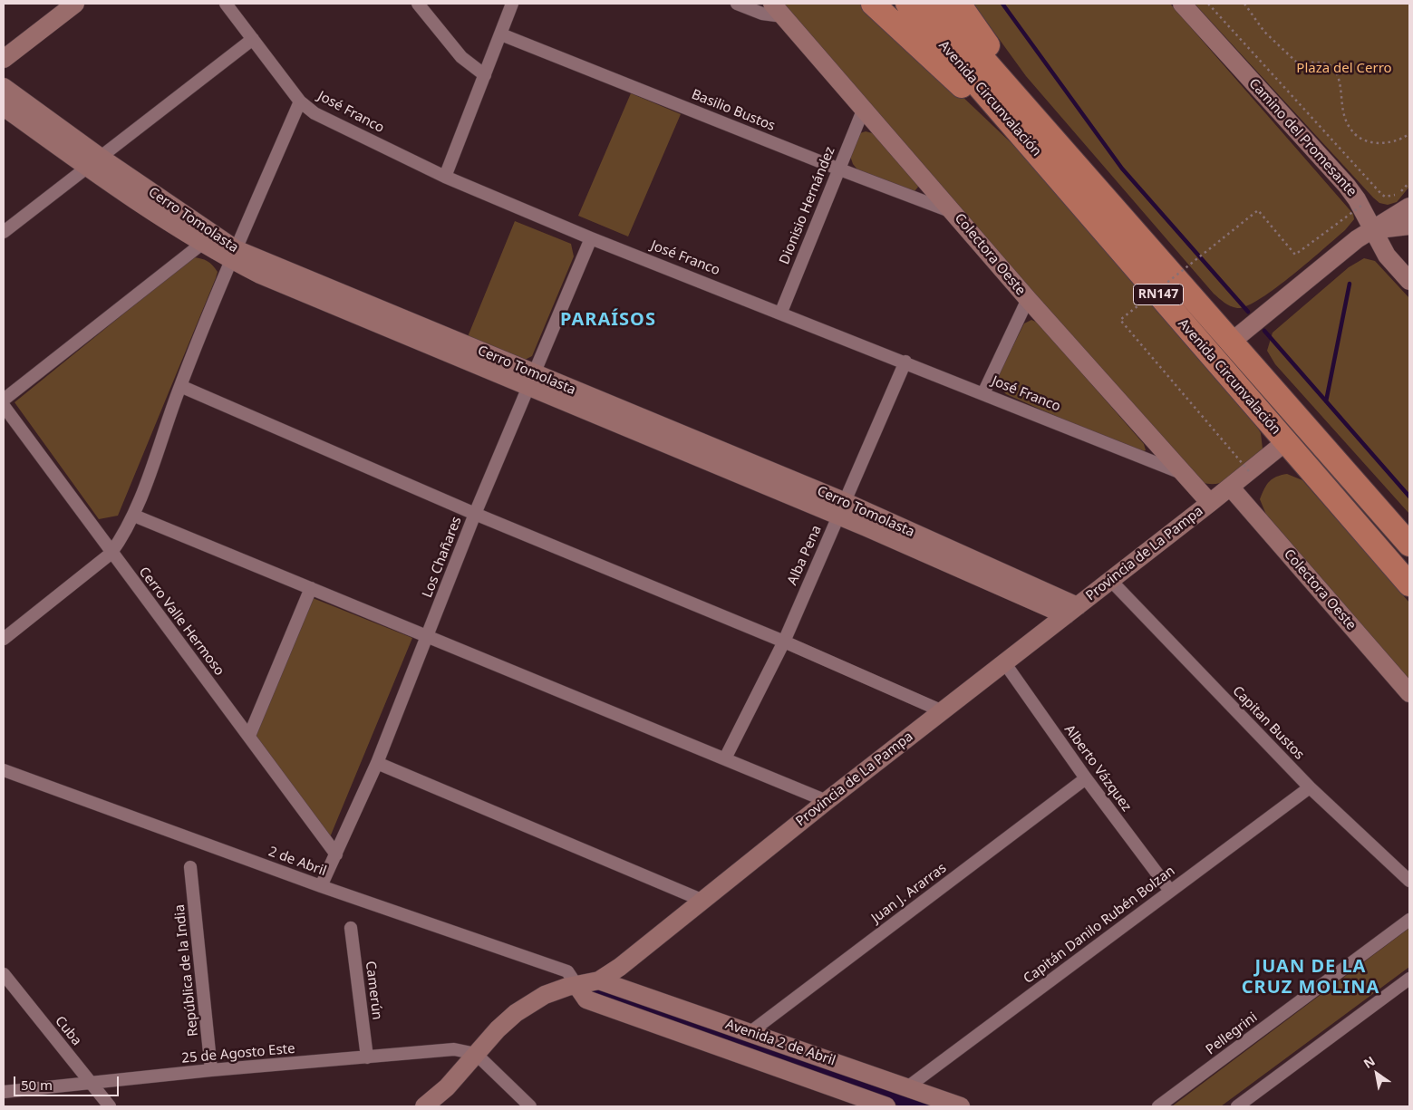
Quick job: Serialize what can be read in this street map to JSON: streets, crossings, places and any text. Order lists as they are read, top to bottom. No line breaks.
{"streets":{"highway":["Avenida Circunvalación","RN147"],"street":["Basilio Bustos","José Franco","Camino del Promesante","Dionisio Hernández","Cerro Tomolasta","Colectora Oeste","Provincia de La Pampa","Alba Pena","Los Chañares","Cerro Valle Hermoso","Capitan Bustos","Alberto Vázquez","2 de Abril","Juan J. Ararras","Capitán Danilo Rubén Bolzan","República de la India","Camerún","Cuba","Pellegrini","Avenida 2 de Abril","25 de Agosto Este"]},"crossings":[["Avenida Circunvalación","Provincia de La Pampa"],["Basilio Bustos","Dionisio Hernández"],["Basilio Bustos","Colectora Oeste"],["José Franco","Dionisio Hernández"],["José Franco","Colectora Oeste"],["José Franco","Alba Pena"],["José Franco","Los Chañares"],["Dionisio Hernández","Colectora Oeste"],["Cerro Tomolasta","Provincia de La Pampa"],["Cerro Tomolasta","Alba Pena"],["Cerro Tomolasta","Los Chañares"],["Colectora Oeste","Provincia de La Pampa"],["Provincia de La Pampa","Capitan Bustos"],["Provincia de La Pampa","Alberto Vázquez"],["Provincia de La Pampa","2 de Abril"],["Provincia de La Pampa","Avenida 2 de Abril"],["Provincia de La Pampa","25 de Agosto Este"],["Los Chañares","Cerro Valle Hermoso"],["Los Chañares","2 de Abril"],["Capitan Bustos","Capitán Danilo Rubén Bolzan"],["Alberto Vázquez","Juan J. Ararras"],["Alberto Vázquez","Capitán Danilo Rubén Bolzan"],["2 de Abril","Avenida 2 de Abril"],["Juan J. Ararras","Avenida 2 de Abril"],["Capitán Danilo Rubén Bolzan","Avenida 2 de Abril"],["República de la India","25 de Agosto Este"],["Camerún","25 de Agosto Este"],["Cuba","25 de Agosto Este"]],"districts":["PARAÍSOS","JUAN DE LA CRUZ MOLINA"],"parks":["Plaza del Cerro"],"scale_bar":"50 m","north":"top left"}
